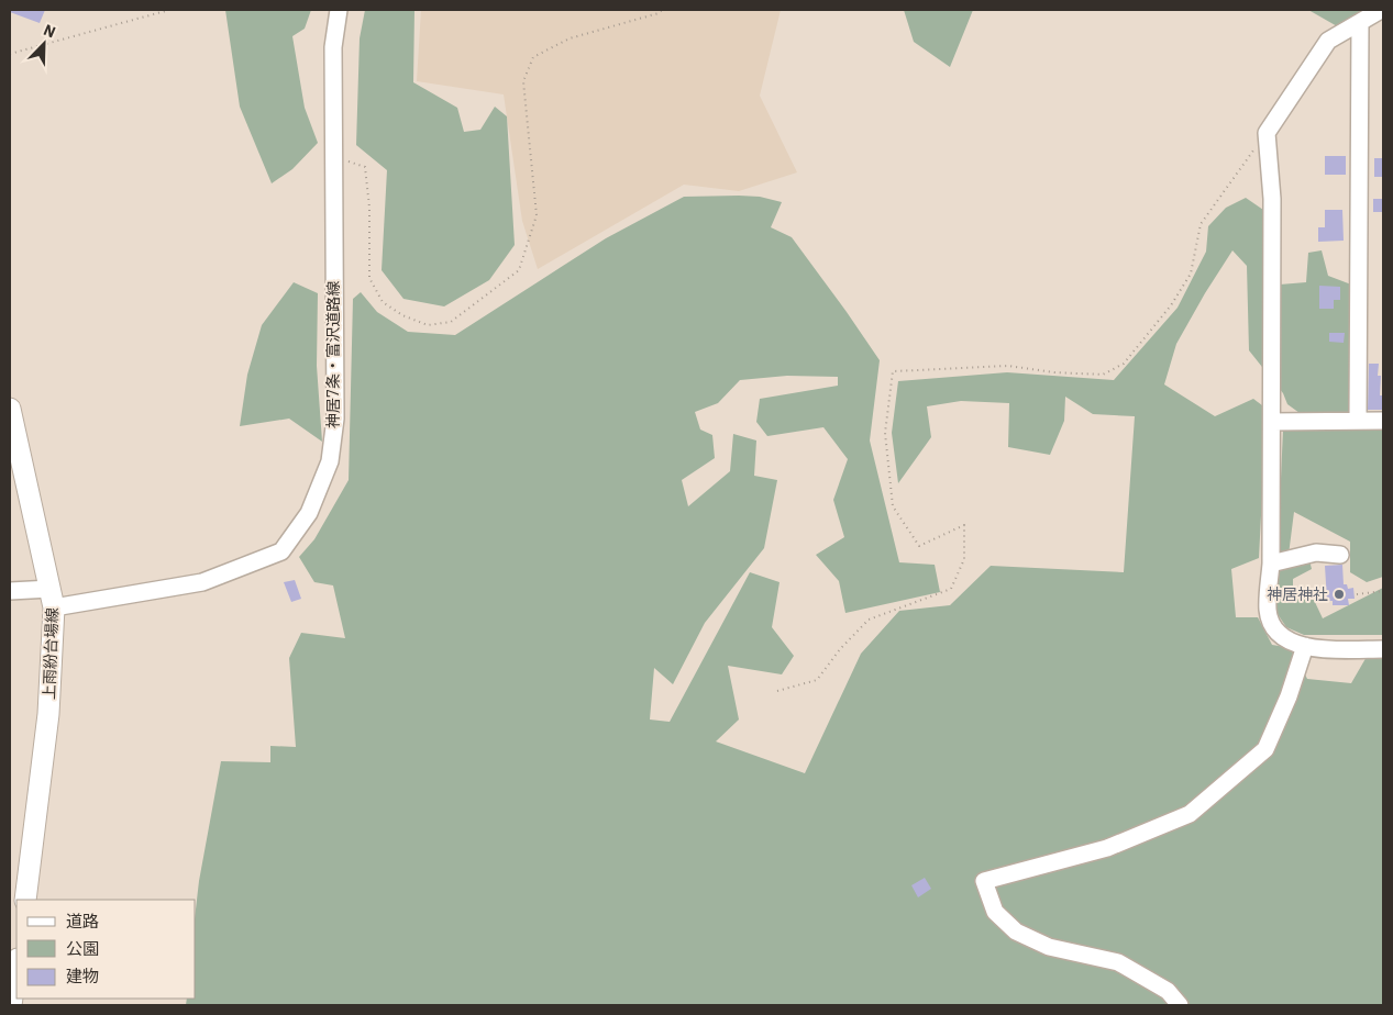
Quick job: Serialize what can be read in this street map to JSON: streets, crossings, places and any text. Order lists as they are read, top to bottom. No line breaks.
{"streets":{"main road":["上雨紛台場線"],"street":["神居7条・富沢道路線"]},"crossings":[["神居7条・富沢道路線","上雨紛台場線"]],"places":["神居神社"],"legend":["道路","公園","建物"],"north":"top right"}
